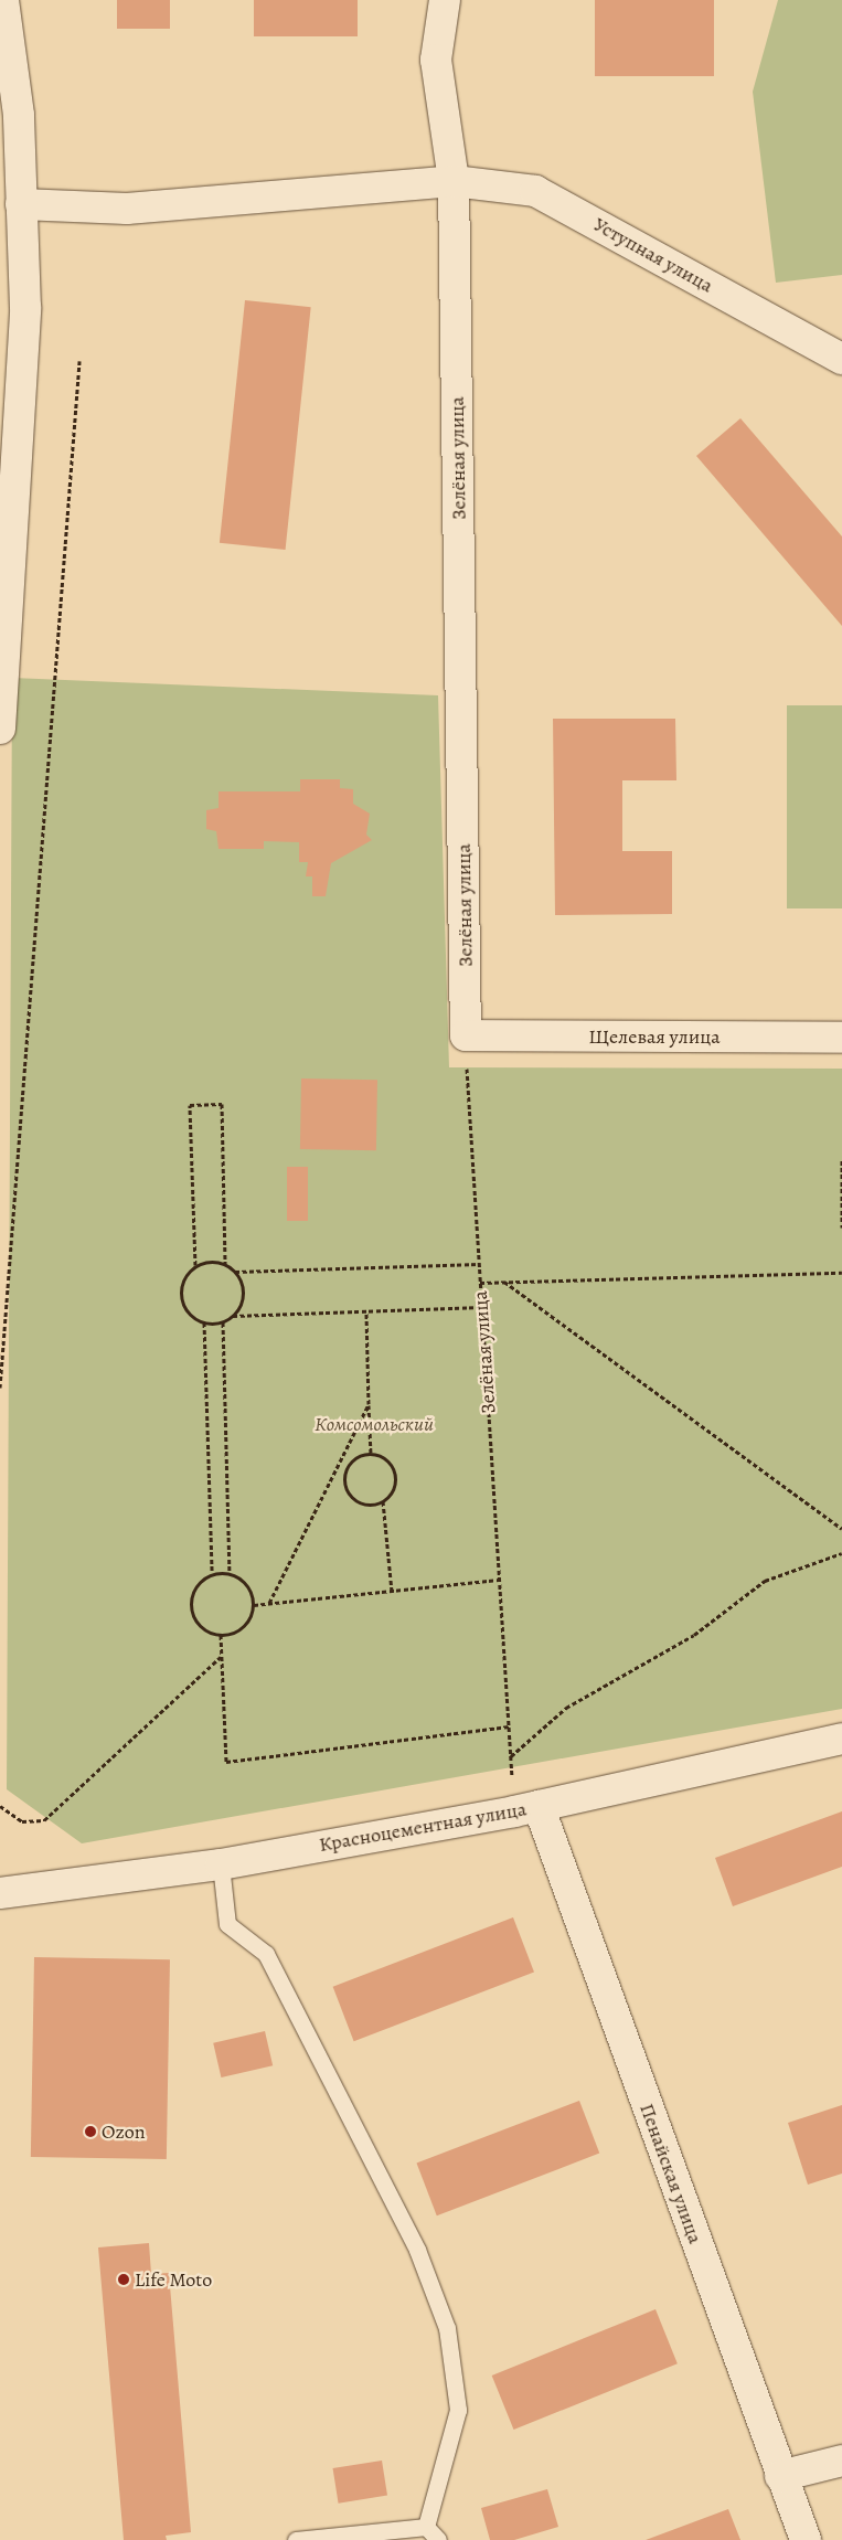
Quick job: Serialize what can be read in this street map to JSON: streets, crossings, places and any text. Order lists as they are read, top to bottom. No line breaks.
{"streets":{"street":["Уступная улица","Зелёная улица","Щелевая улица","Красноцементная улица","Пенайская улица"]},"crossings":[["Уступная улица","Зелёная улица"],["Зелёная улица","Щелевая улица"],["Зелёная улица","Красноцементная улица"],["Зелёная улица","Пенайская улица"],["Красноцементная улица","Пенайская улица"]],"parks":["Комсомольский"],"places":["Ozon","Life Moto"]}
